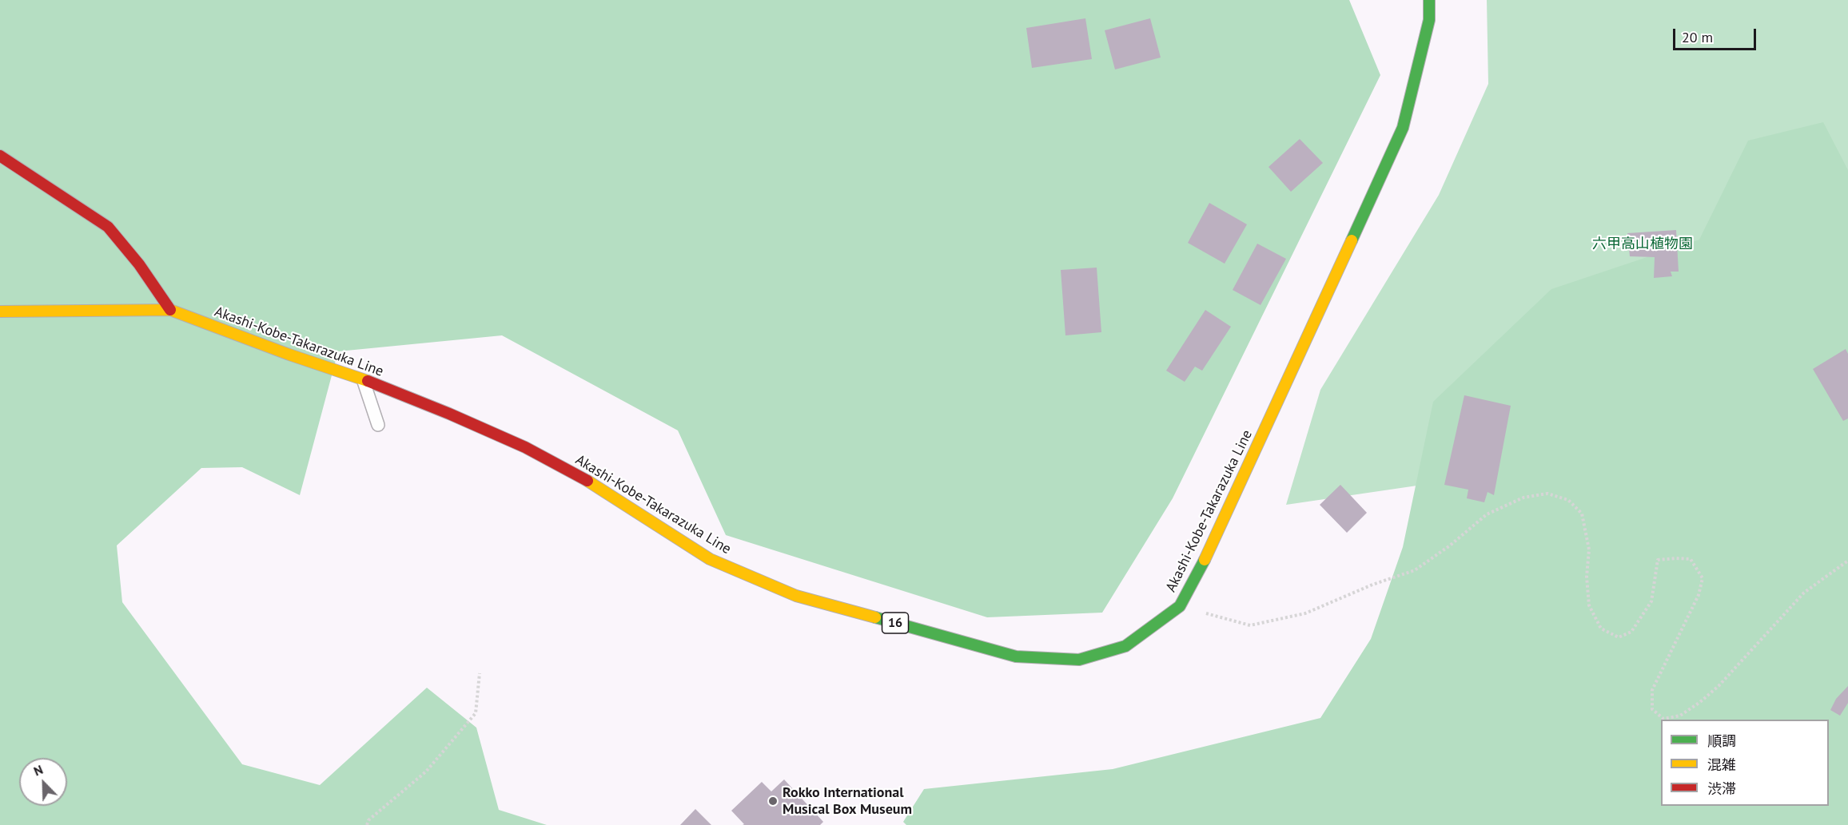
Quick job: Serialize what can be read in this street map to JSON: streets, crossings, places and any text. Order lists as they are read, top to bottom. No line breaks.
{"streets":{"main road":["Akashi-Kobe-Takarazuka Line","16"]},"parks":["六甲高山植物園"],"places":["Rokko International Musical Box Museum"],"legend":["順調","混雑","渋滞"],"scale_bar":"20 m","north":"top left"}
